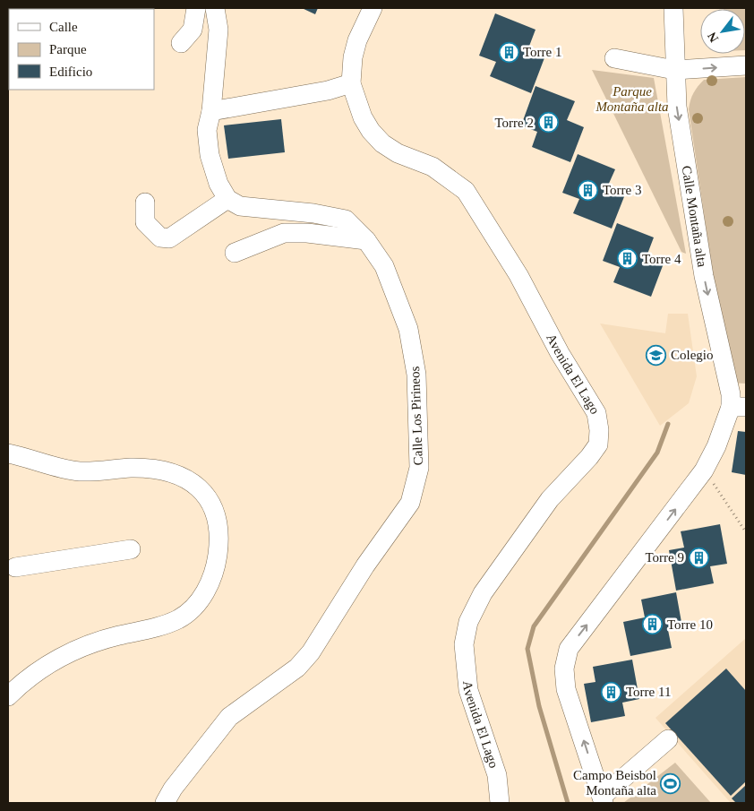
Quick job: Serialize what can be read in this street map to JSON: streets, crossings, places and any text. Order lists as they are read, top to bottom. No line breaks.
{"streets":{"street":["Calle Montaña alta","Avenida El Lago","Calle Los Pirineos"]},"one_way":["Calle Montaña alta"],"parks":["Parque Montaña alta"],"places":{"building":["Torre 1","Torre 2","Torre 3","Torre 4","Torre 9","Torre 10","Torre 11"],"school or university":["Colegio"],"sports":["Campo Beisbol Montaña alta"]},"legend":["Calle","Parque","Edificio"],"north":"bottom left"}
